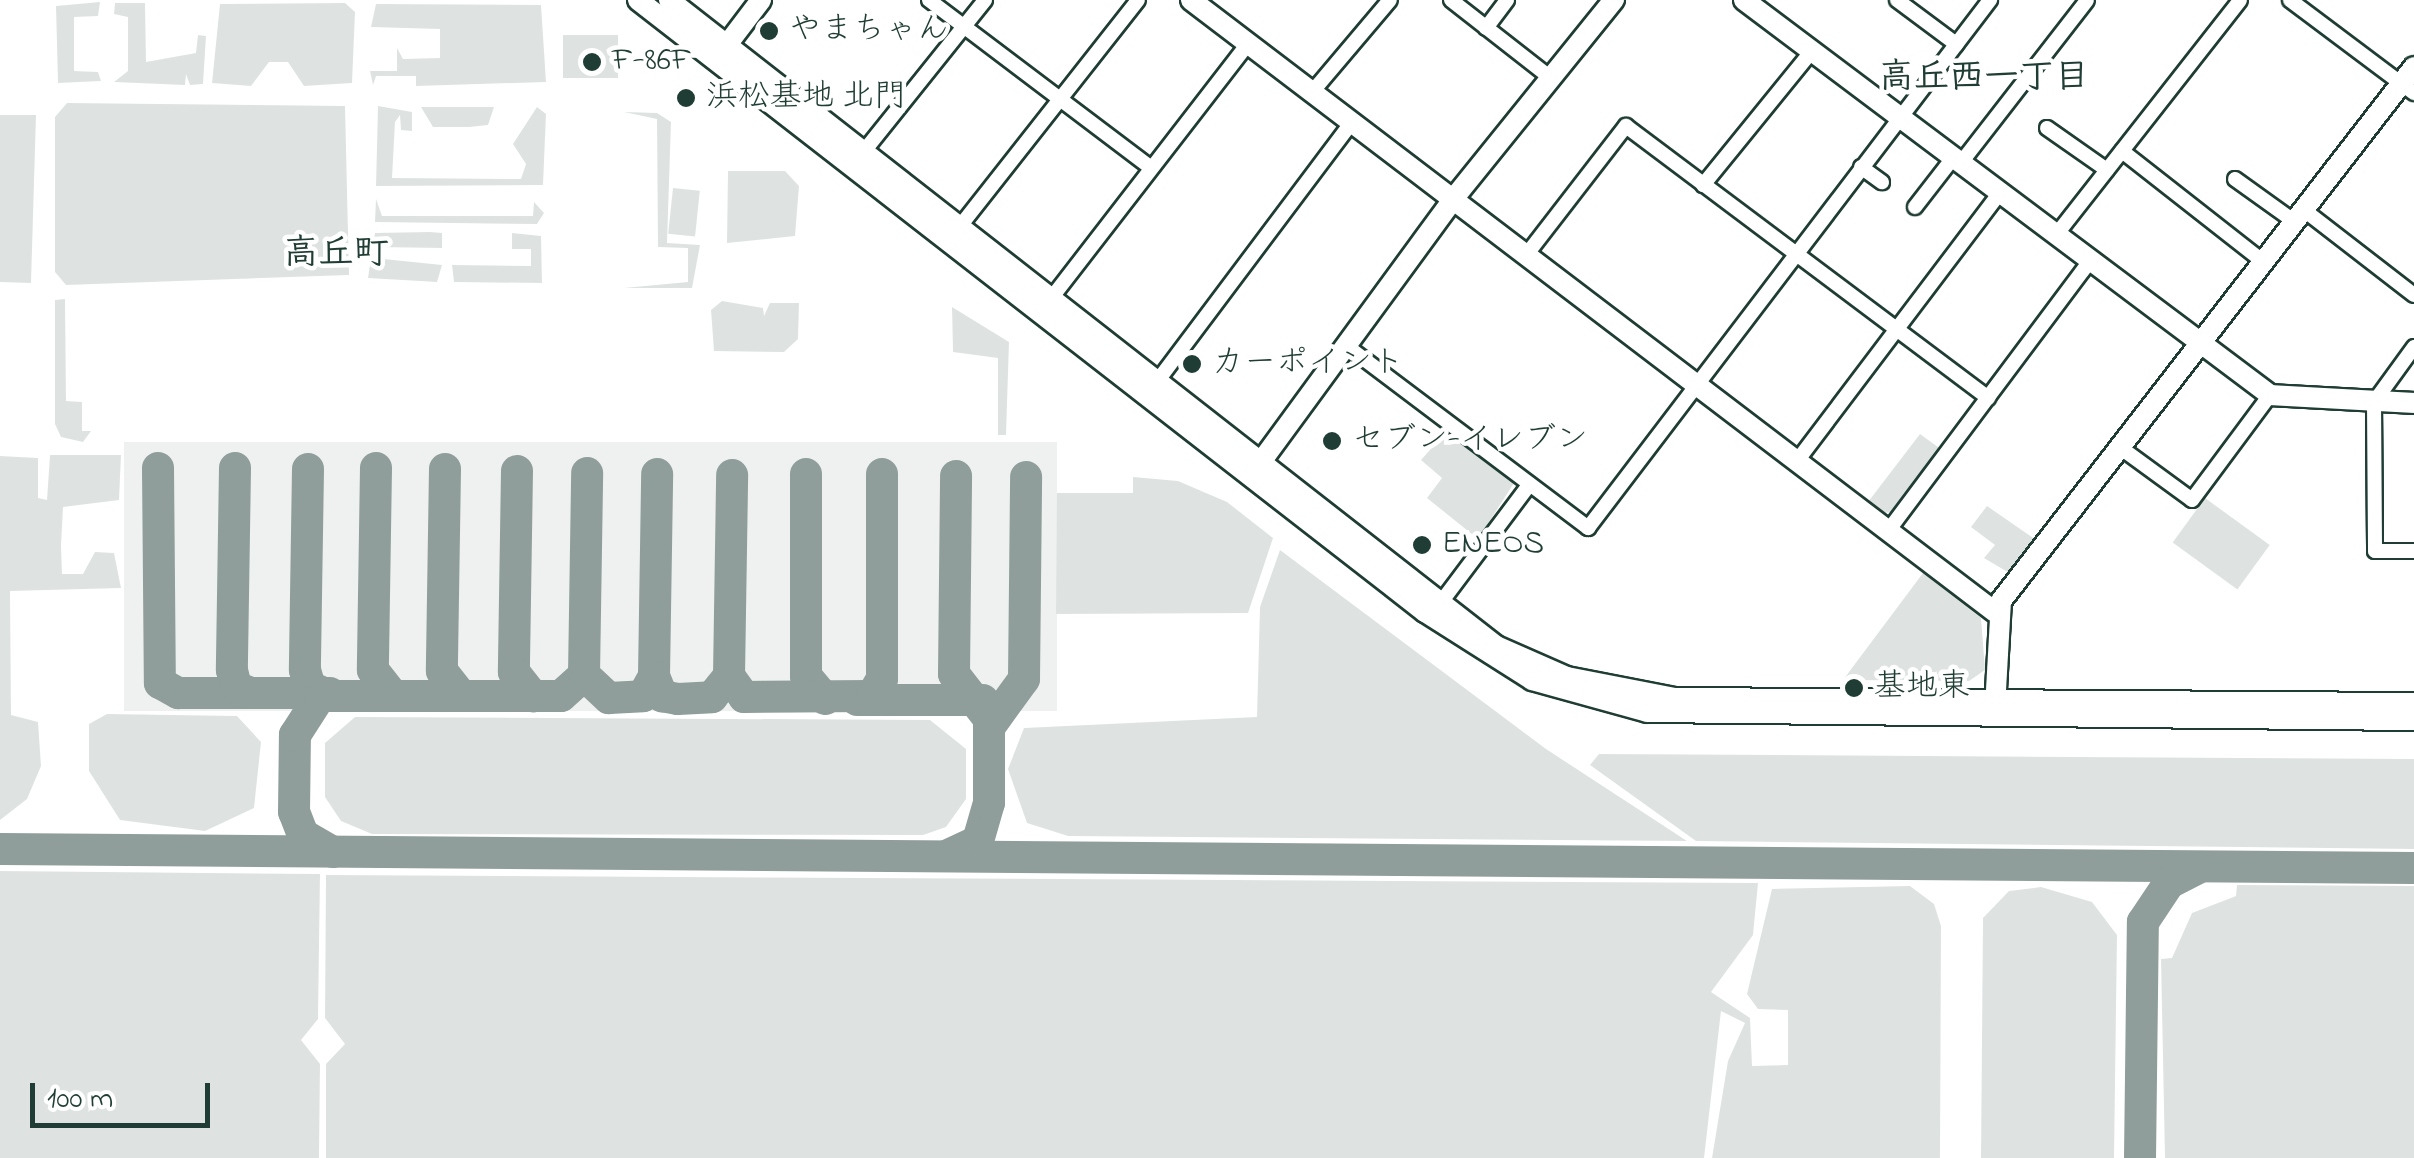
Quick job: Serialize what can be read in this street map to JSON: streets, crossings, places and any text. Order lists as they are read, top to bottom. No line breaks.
{"districts":["高丘西一丁目","高丘町"],"places":["やまちゃん","F-86F","浜松基地 北門","カーポイント","セブン-イレブン","ENEOS","基地東"],"scale_bar":"100 m"}
